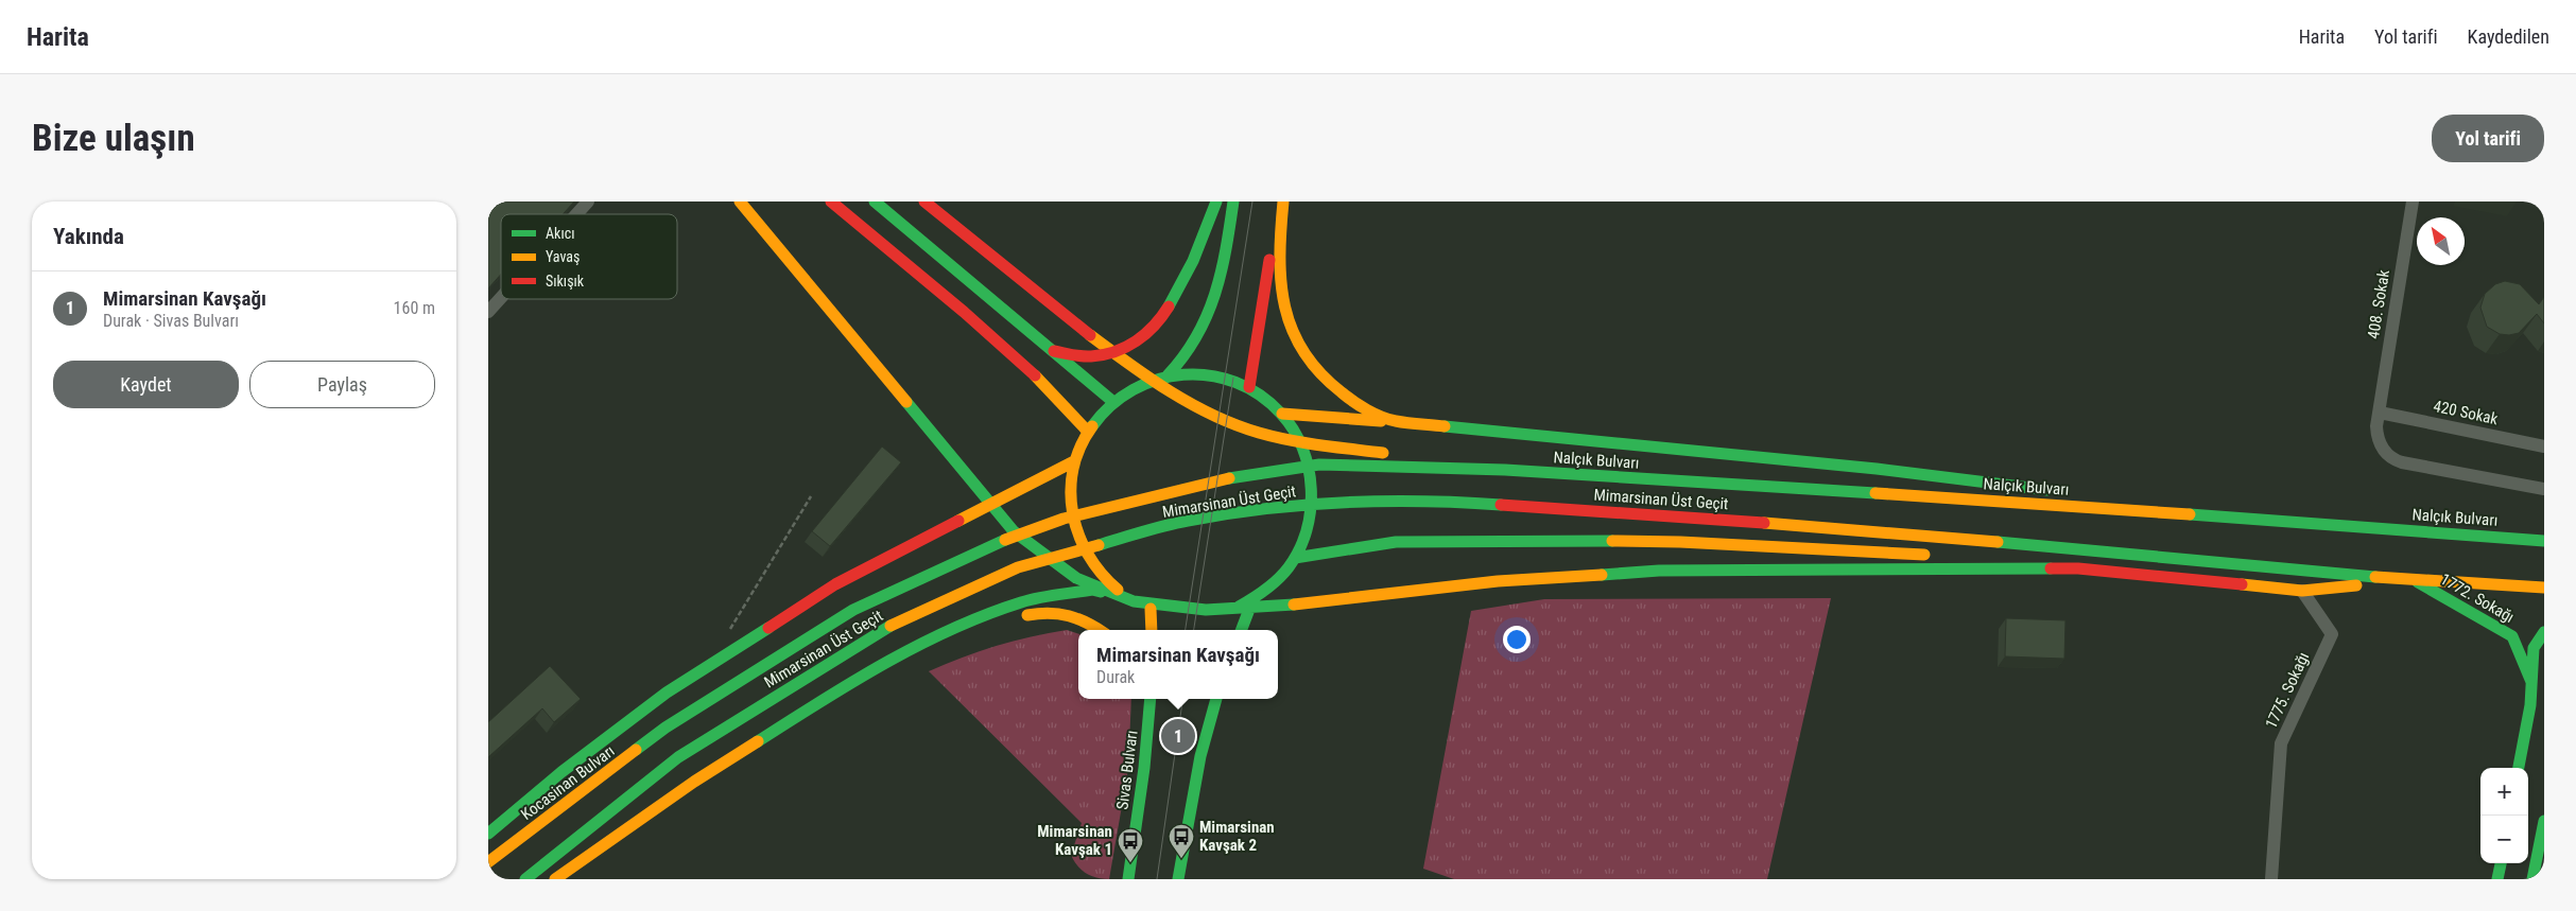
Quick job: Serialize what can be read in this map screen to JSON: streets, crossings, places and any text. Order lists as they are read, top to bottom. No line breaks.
{"streets":{"main road":["Nalçık Bulvarı","Mimarsinan Üst Geçit","1772. Sokağı","Sivas Bulvarı","Kocasinan Bulvarı"],"street":["408. Sokak","420 Sokak","1775. Sokağı"]},"crossings":[["408. Sokak","420 Sokak"],["Nalçık Bulvarı","Mimarsinan Üst Geçit"],["Mimarsinan Üst Geçit","1772. Sokağı"],["Mimarsinan Üst Geçit","Kocasinan Bulvarı"]],"places":{"bus stop":["Mimarsinan Kavşak 2","Mimarsinan Kavşak 1"]},"legend":["Akıcı","Yavaş","Sıkışık"],"north":"top left","page":{"header":"Harita","nav":["Harita","Yol tarifi","Kaydedilen"],"buttons":["Yol tarifi",["Kaydet","Paylaş"]],"title":"Bize ulaşın","heading":"Yakında","list":[{"mark":"1","name":"Mimarsinan Kavşağı","note":"Durak · Sivas Bulvarı","value":"160 m"}],"popup":["Mimarsinan Kavşağı","Durak"],"pins":"1","map_buttons":["+","−"]}}
